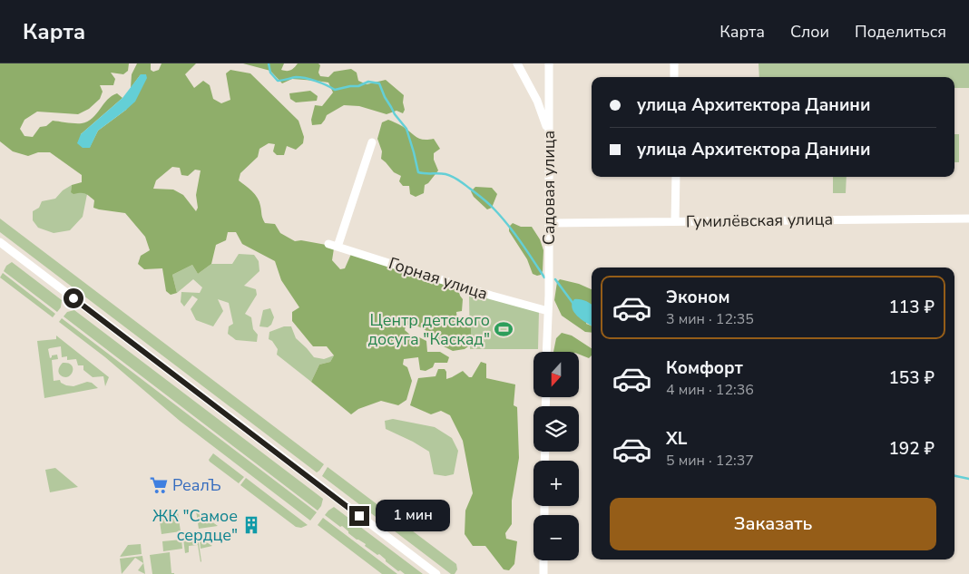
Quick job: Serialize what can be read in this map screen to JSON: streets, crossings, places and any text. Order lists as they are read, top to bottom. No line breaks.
{"streets":{"street":["Садовая улица","Гумилёвская улица","Горная улица"]},"crossings":[["Садовая улица","Гумилёвская улица"],["Садовая улица","Горная улица"]],"places":{"sports":["Центр детского досуга \"Каскад\""],"supermarket":["РеалЪ"],"building":["ЖК \"Самое сердце\""]},"north":"bottom","page":{"header":"Карта","nav":["Карта","Слои","Поделиться"],"banner":["улица Архитектора Данини","улица Архитектора Данини"],"list":[{"name":"Эконом","note":"3 мин · 12:35","value":"113 ₽"},{"name":"Комфорт","note":"4 мин · 12:36","value":"153 ₽"},{"name":"XL","note":"5 мин · 12:37","value":"192 ₽"}],"map_buttons":["+","−"],"buttons":"Заказать","bubble":"1 мин"}}
